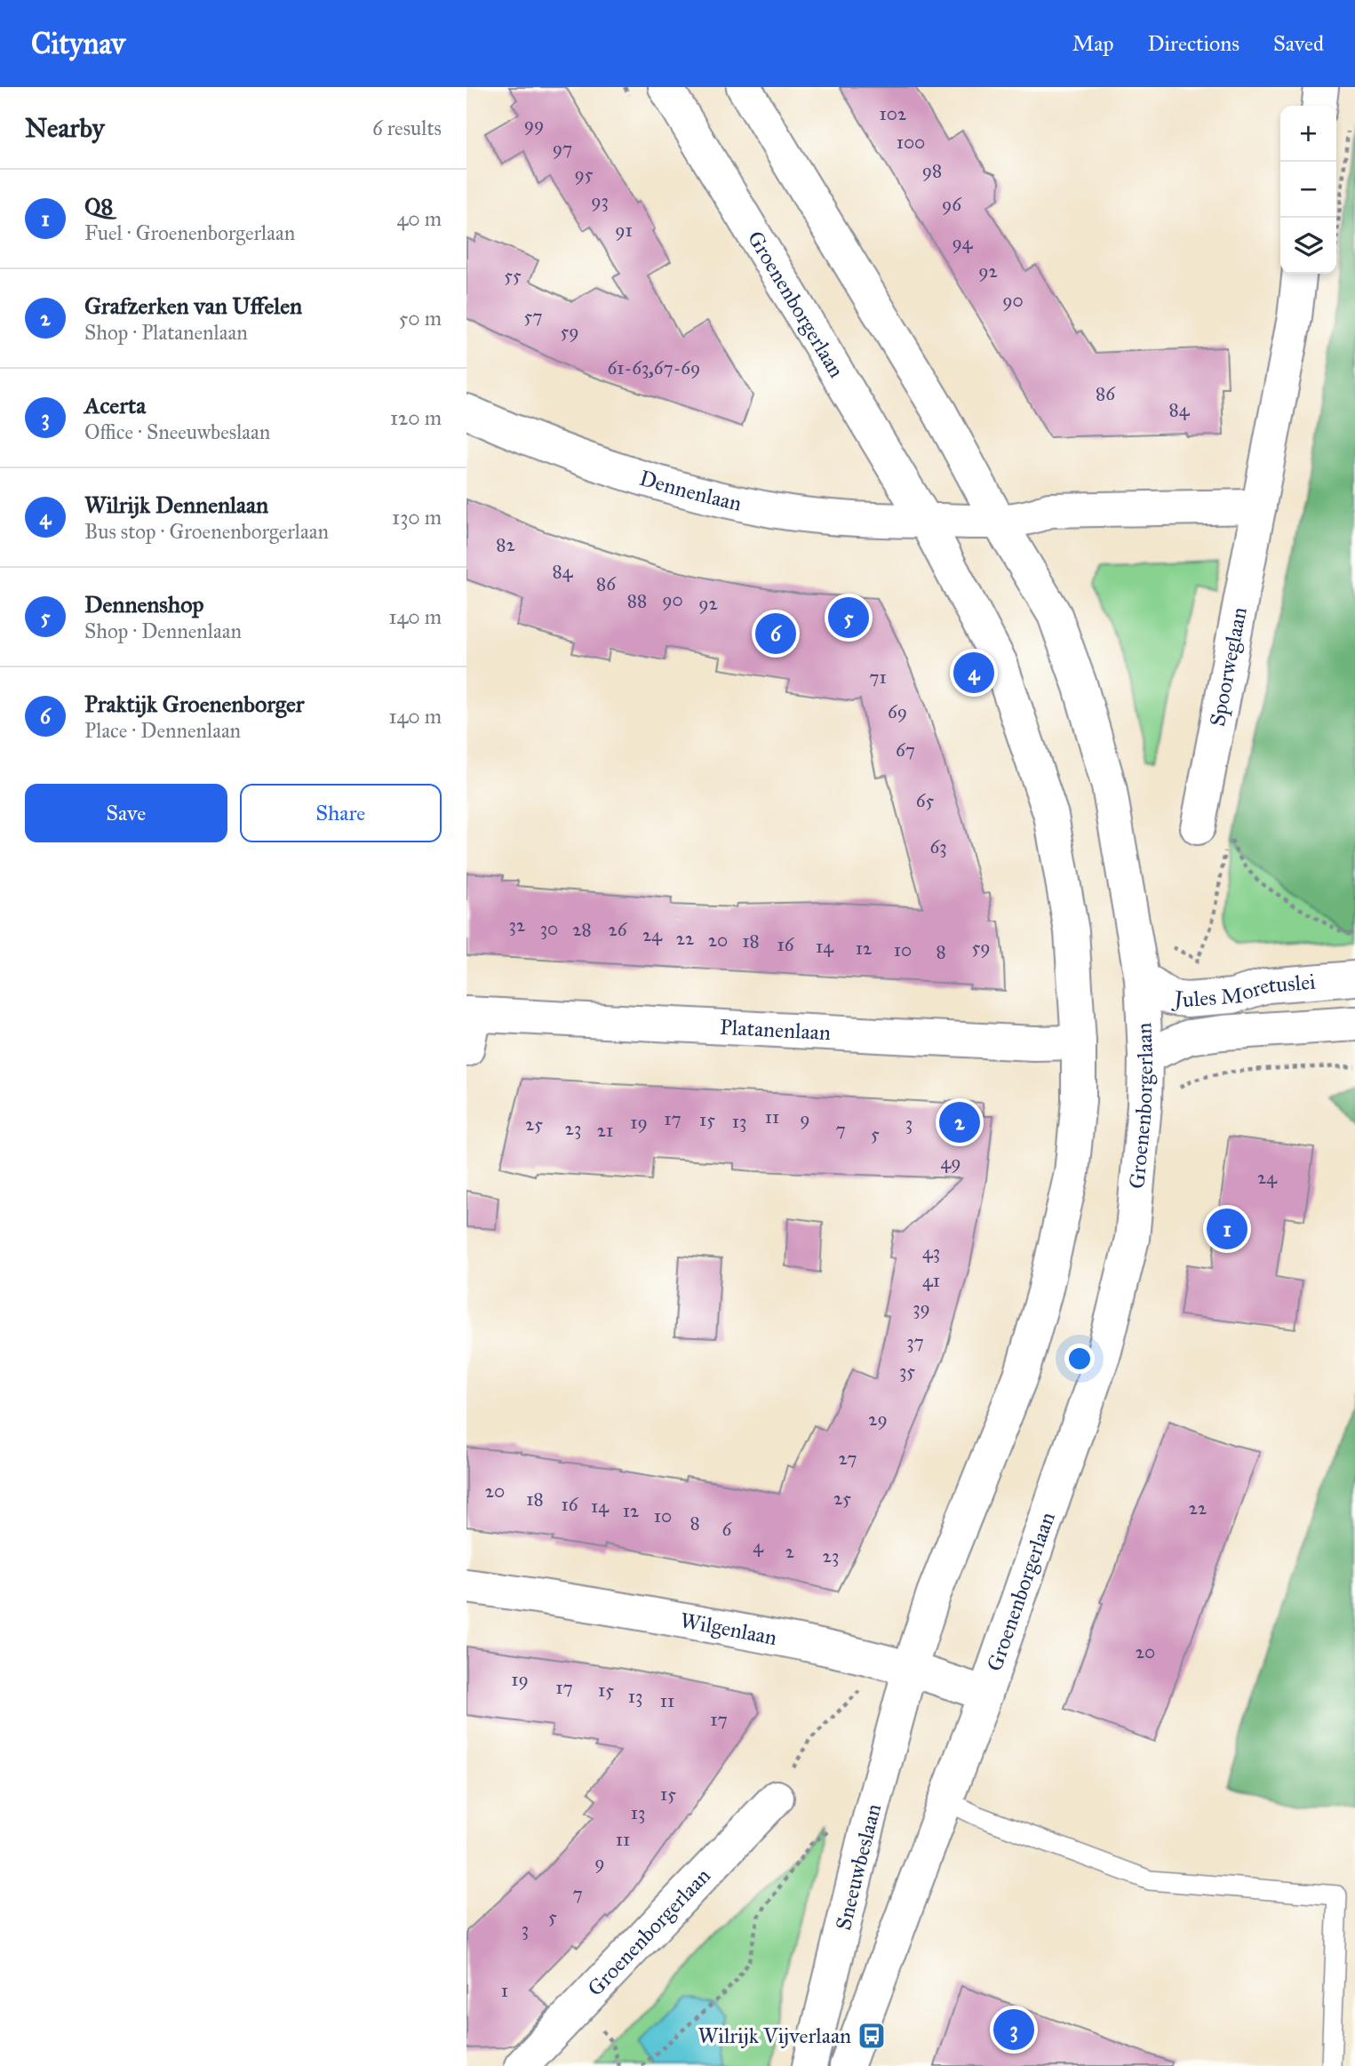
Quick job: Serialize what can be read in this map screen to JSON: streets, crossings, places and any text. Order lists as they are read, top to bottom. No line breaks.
{"streets":{"street":["Groenenborgerlaan","Dennenlaan","Spoorweglaan","Jules Moretuslei","Platanenlaan","Wilgenlaan","Sneeuwbeslaan"]},"crossings":[["Groenenborgerlaan","Dennenlaan"],["Groenenborgerlaan","Jules Moretuslei"],["Groenenborgerlaan","Platanenlaan"],["Groenenborgerlaan","Wilgenlaan"],["Groenenborgerlaan","Sneeuwbeslaan"],["Wilgenlaan","Sneeuwbeslaan"]],"places":{"bus stop":["Wilrijk Vijverlaan"]},"house_numbers":["102","99","100","97","98","95","93","96","91","94","92","55","90","57","59","61-63,67-69","86","84","82","84","86","90","88","92","71","69","67","65","63","32","30","28","26","24","22","20","18","16","14","59","12","10","8","11","17","9","15","13","19","3","25","23","7","21","5","49","24","43","41","39","37","35","29","27","20","25","18","16","14","22","12","10","8","6","4","2","23","20","19","17","15","13","11","17","15","13","11","9","7","5","3","1"],"page":{"header":"Citynav","nav":["Map","Directions","Saved"],"heading":["Nearby","6 results"],"map_buttons":["+","−"],"list":[{"mark":"1","name":"Q8","note":"Fuel · Groenenborgerlaan","value":"40 m"},{"mark":"2","name":"Grafzerken van Uffelen","note":"Shop · Platanenlaan","value":"50 m"},{"mark":"3","name":"Acerta","note":"Office · Sneeuwbeslaan","value":"120 m"},{"mark":"4","name":"Wilrijk Dennenlaan","note":"Bus stop · Groenenborgerlaan","value":"130 m"},{"mark":"5","name":"Dennenshop","note":"Shop · Dennenlaan","value":"140 m"},{"mark":"6","name":"Praktijk Groenenborger","note":"Place · Dennenlaan","value":"140 m"}],"pins":["5","6","4","2","1","3"],"buttons":["Save","Share"]}}
